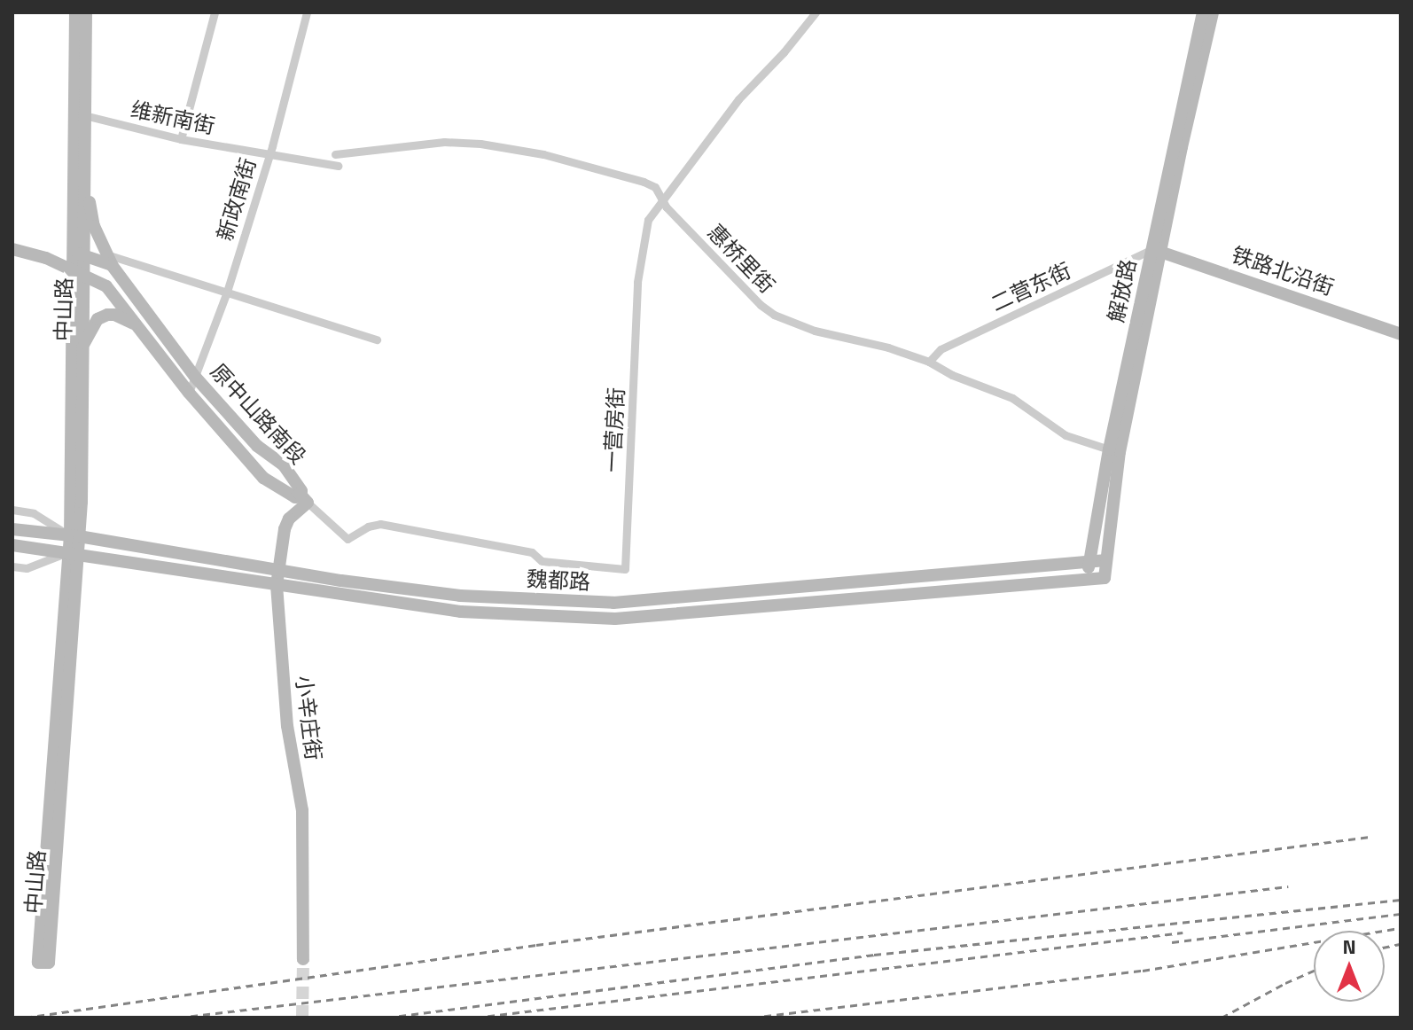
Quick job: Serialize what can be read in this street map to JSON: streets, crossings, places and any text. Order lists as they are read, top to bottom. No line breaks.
{"streets":{"main road":["铁路北沿街","解放路","中山路","原中山路南段","魏都路","小辛庄街"],"street":["维新南街","新政南街","惠桥里街","二营东街","一营房街"]},"crossings":[["维新南街","新政南街"],["维新南街","中山路"],["新政南街","原中山路南段"],["惠桥里街","二营东街"],["惠桥里街","解放路"],["惠桥里街","一营房街"],["铁路北沿街","二营东街"],["铁路北沿街","解放路"],["二营东街","解放路"],["解放路","魏都路"],["中山路","原中山路南段"],["中山路","魏都路"],["原中山路南段","一营房街"],["原中山路南段","小辛庄街"],["一营房街","小辛庄街"],["魏都路","小辛庄街"]],"north":"top"}
